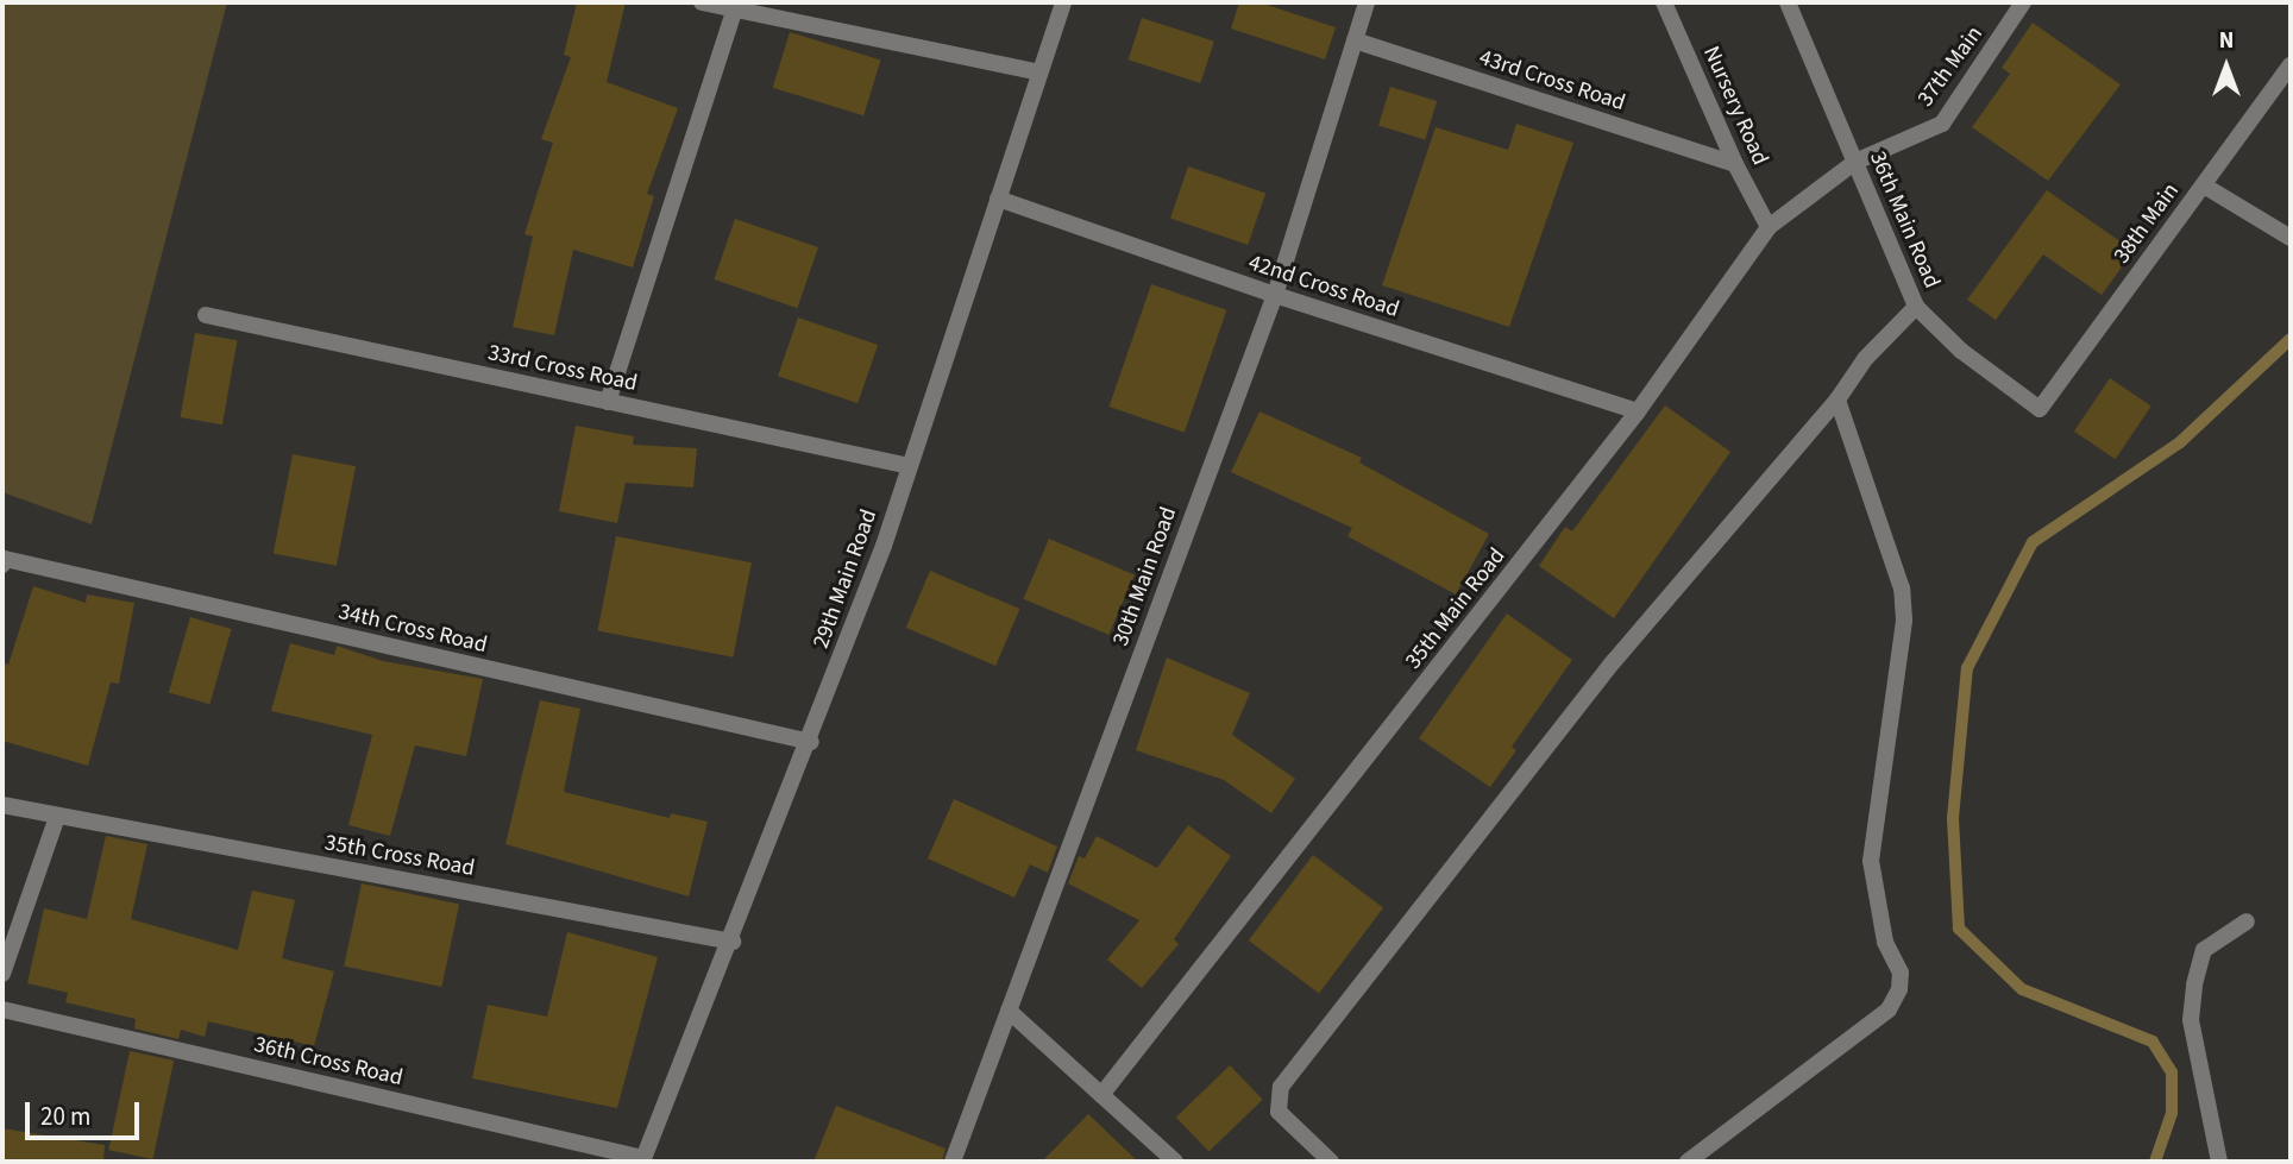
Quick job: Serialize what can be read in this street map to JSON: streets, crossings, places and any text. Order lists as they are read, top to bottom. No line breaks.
{"streets":{"street":["37th Main","43rd Cross Road","Nursery Road","36th Main Road","38th Main","42nd Cross Road","33rd Cross Road","30th Main Road","29th Main Road","35th Main Road","34th Cross Road","35th Cross Road","36th Cross Road"]},"crossings":[["37th Main","36th Main Road"],["37th Main","35th Main Road"],["43rd Cross Road","Nursery Road"],["43rd Cross Road","30th Main Road"],["Nursery Road","35th Main Road"],["36th Main Road","38th Main"],["36th Main Road","35th Main Road"],["42nd Cross Road","30th Main Road"],["42nd Cross Road","29th Main Road"],["42nd Cross Road","35th Main Road"],["33rd Cross Road","29th Main Road"],["29th Main Road","34th Cross Road"],["29th Main Road","35th Cross Road"],["29th Main Road","36th Cross Road"]],"scale_bar":"20 m","north":"top"}
